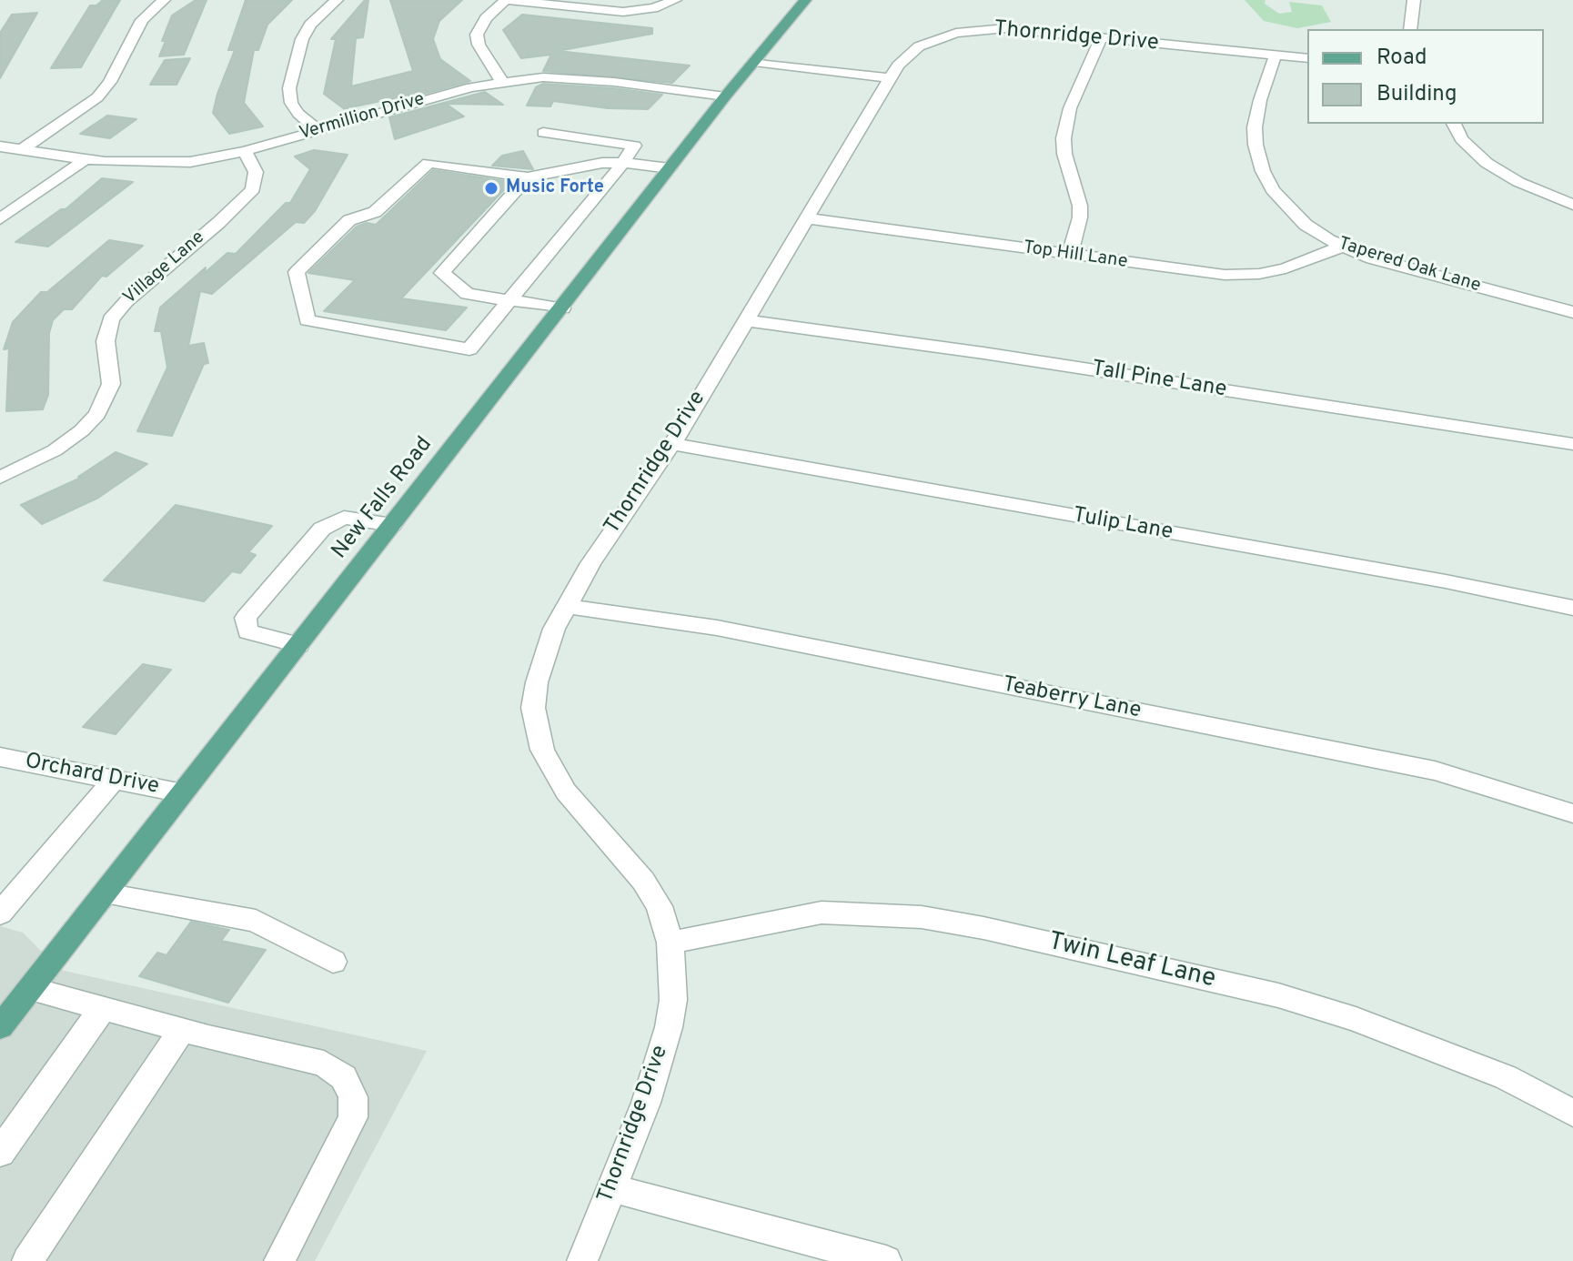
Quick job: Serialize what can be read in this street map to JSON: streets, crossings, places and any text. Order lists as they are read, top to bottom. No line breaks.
{"streets":{"main road":["New Falls Road"],"street":["Thornridge Drive","Vermillion Drive","Top Hill Lane","Tapered Oak Lane","Village Lane","Tall Pine Lane","Tulip Lane","Teaberry Lane","Orchard Drive","Twin Leaf Lane"]},"crossings":[["Thornridge Drive","Top Hill Lane"],["Thornridge Drive","Tapered Oak Lane"],["Thornridge Drive","Tall Pine Lane"],["Thornridge Drive","Tulip Lane"],["Thornridge Drive","Teaberry Lane"],["Thornridge Drive","Twin Leaf Lane"],["Vermillion Drive","Village Lane"],["Vermillion Drive","New Falls Road"],["Top Hill Lane","Tapered Oak Lane"],["New Falls Road","Orchard Drive"]],"places":["Music Forte"],"legend":["Road","Building"]}
